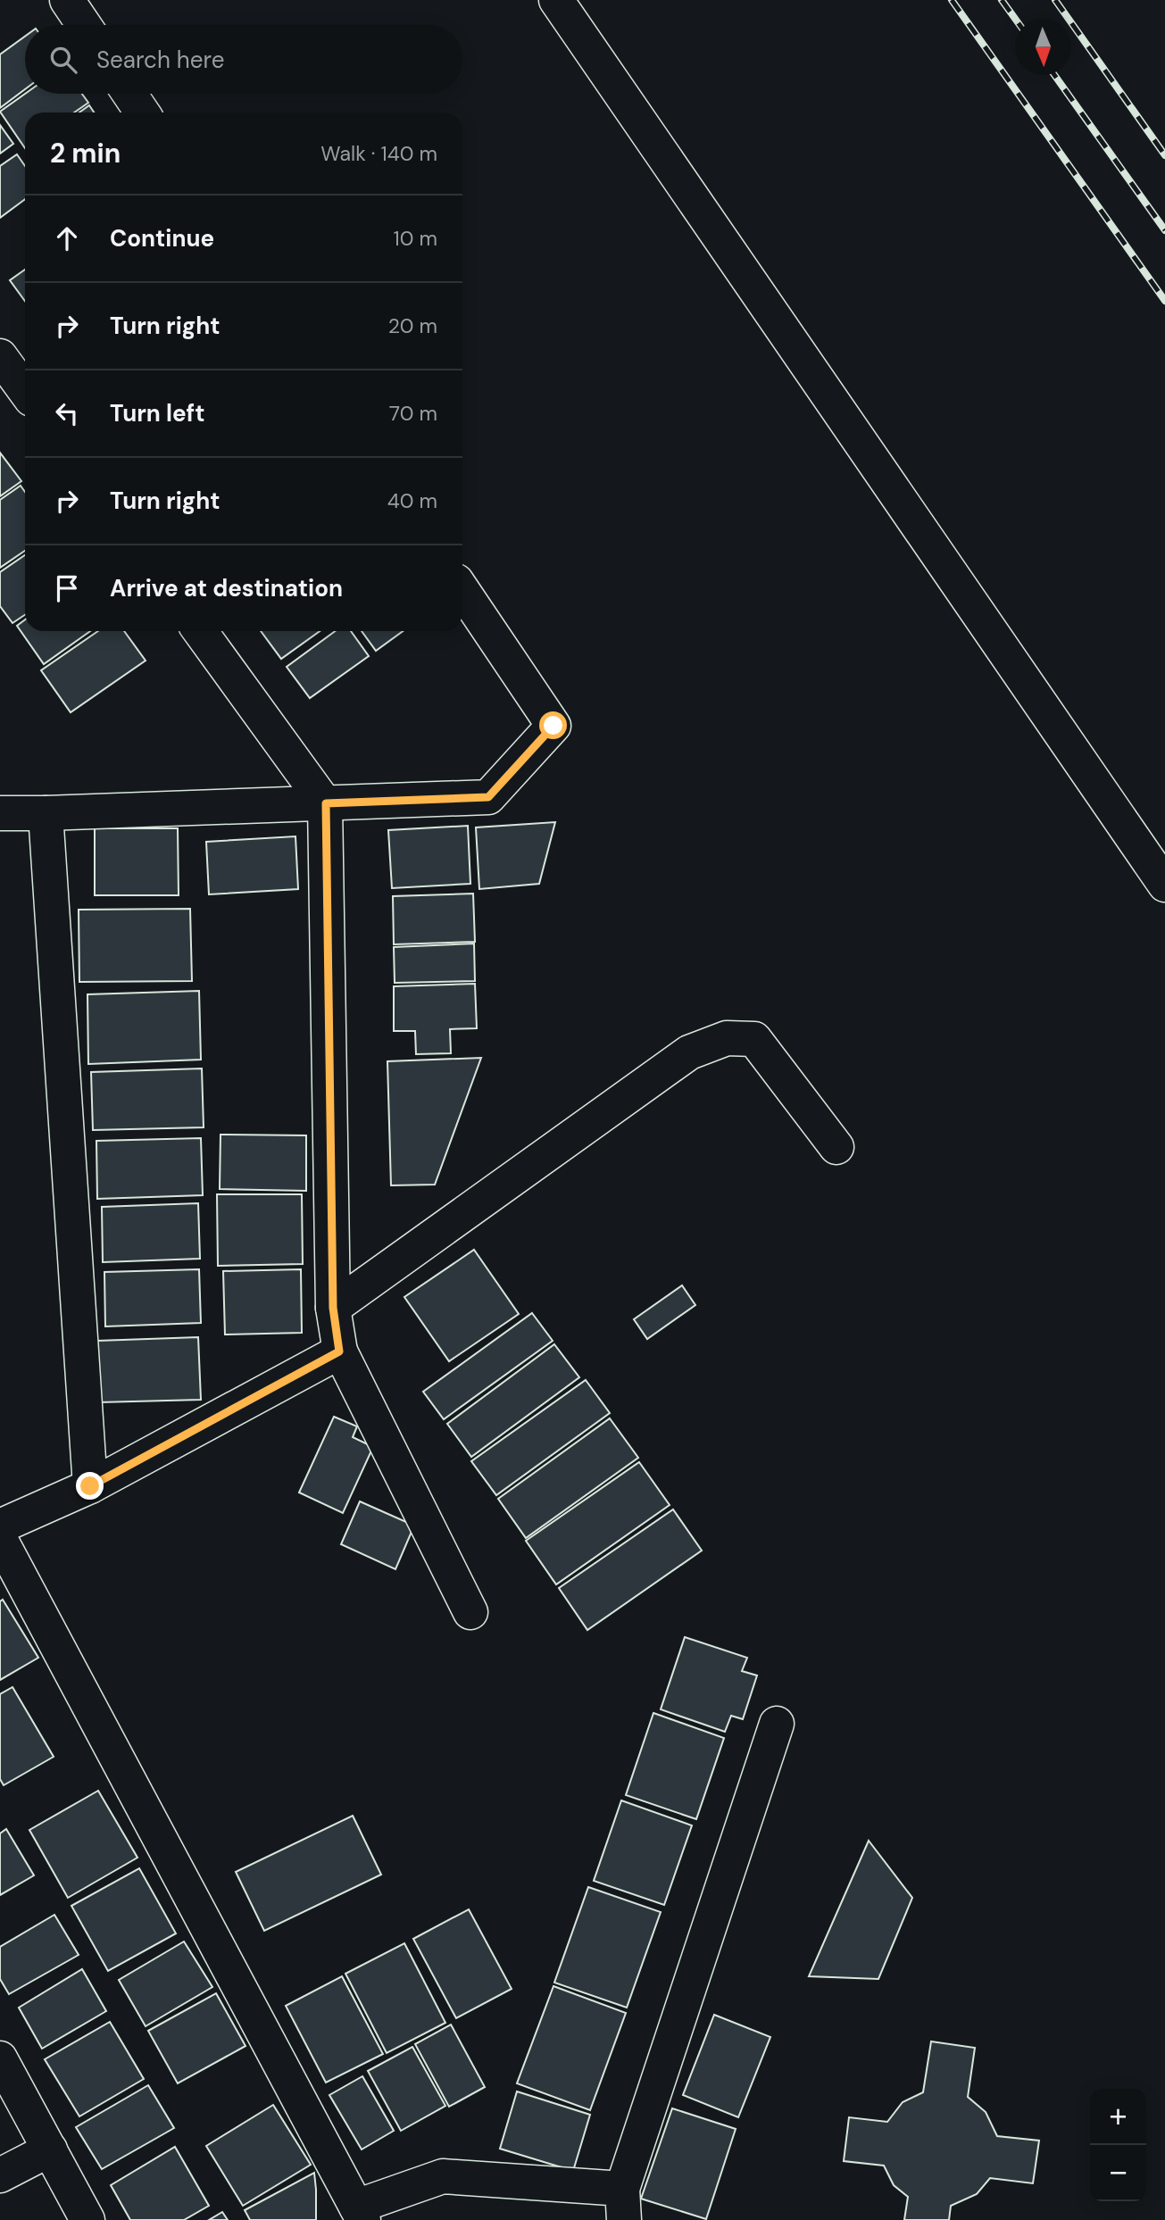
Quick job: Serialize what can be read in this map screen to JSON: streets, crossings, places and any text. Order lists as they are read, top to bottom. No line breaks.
{"north":"bottom","page":{"search":"Search here","heading":["2 min","Walk · 140 m"],"list":[["Continue","10 m"],["Turn right","20 m"],["Turn left","70 m"],["Turn right","40 m"],"Arrive at destination"],"map_buttons":["+","−"]}}
